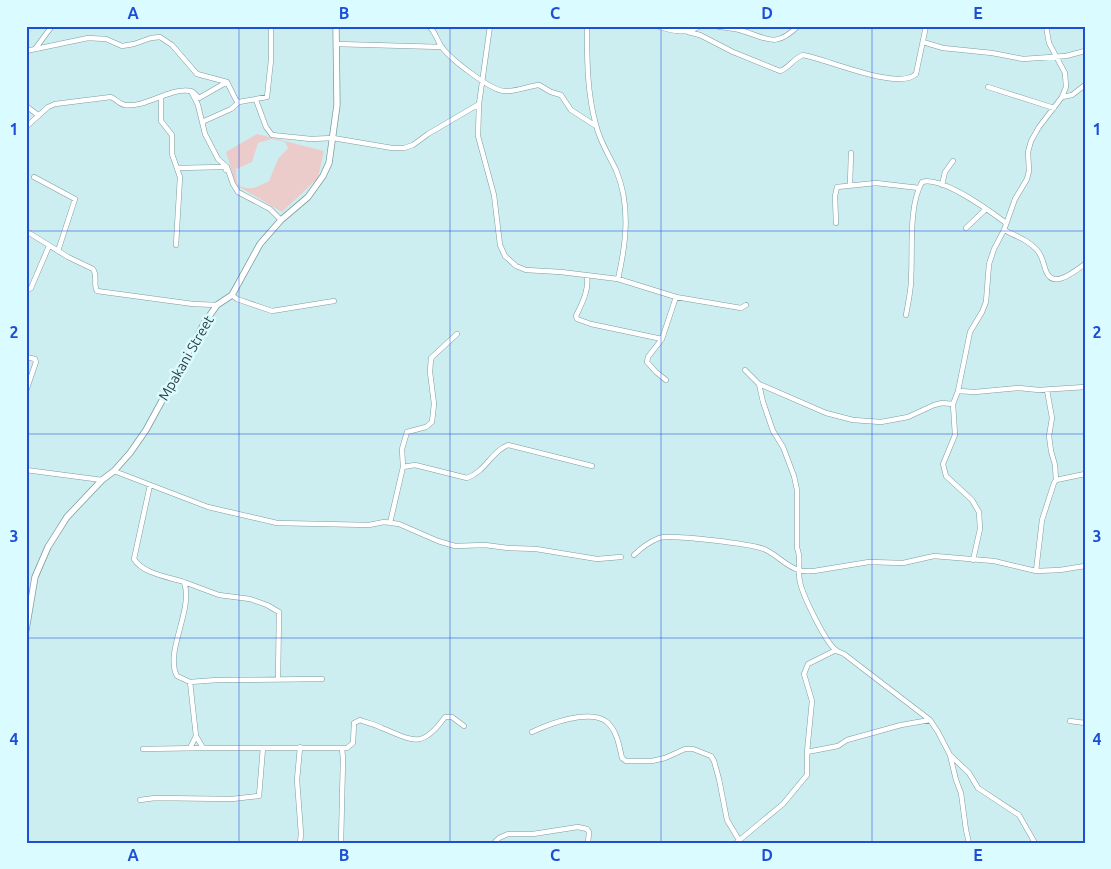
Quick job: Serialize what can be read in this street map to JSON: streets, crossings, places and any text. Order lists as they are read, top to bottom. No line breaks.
{"streets":{"street":["Mpakani Street"]},"grid":{"columns":["A","B","C","D","E"],"rows":["1","2","3","4"]}}
